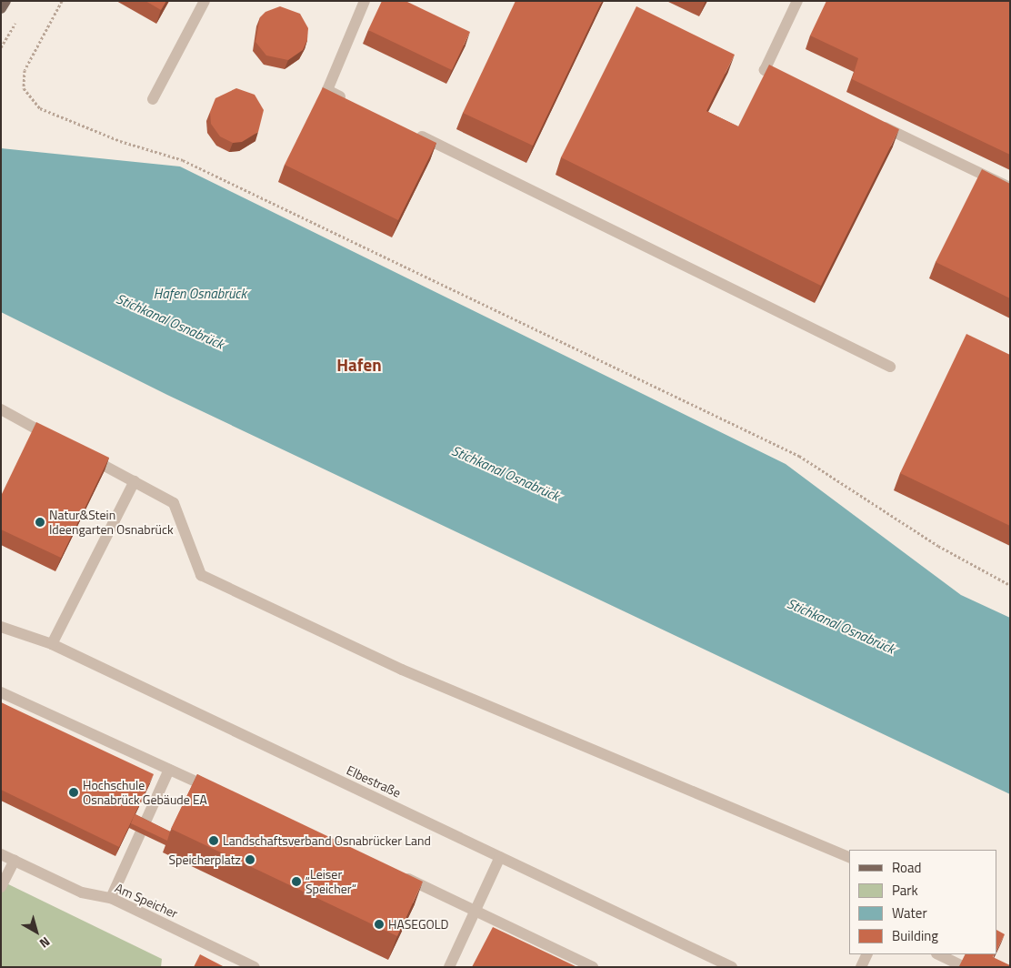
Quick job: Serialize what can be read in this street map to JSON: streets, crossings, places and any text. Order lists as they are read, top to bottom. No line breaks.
{"streets":{"street":["Elbestraße","Am Speicher"]},"districts":["Hafen"],"water":["Hafen Osnabrück","Stichkanal Osnabrück"],"places":["Natur&Stein Ideengarten Osnabrück","Hochschule Osnabrück Gebäude EA","Landschaftsverband Osnabrücker Land","Speicherplatz","„Leiser Speicher“","HASEGOLD"],"legend":["Road","Park","Water","Building"],"north":"bottom right"}
